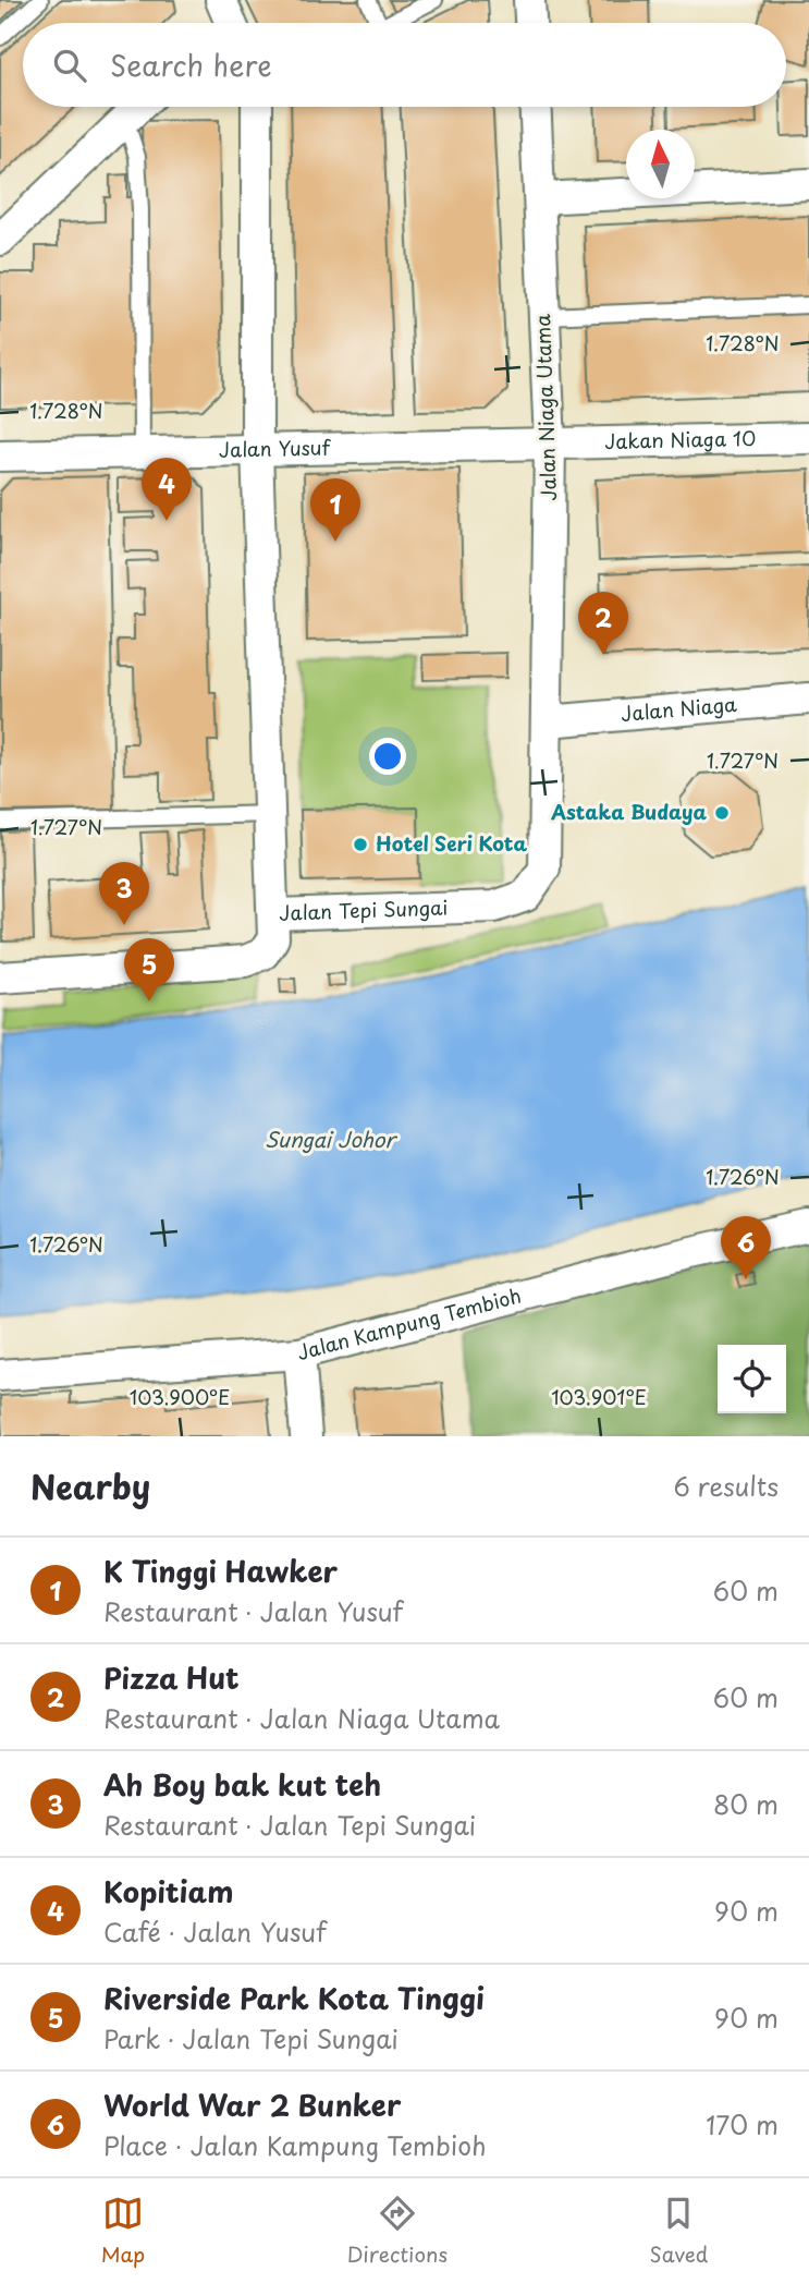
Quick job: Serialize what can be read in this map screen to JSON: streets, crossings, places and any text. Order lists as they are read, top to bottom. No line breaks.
{"streets":{"street":["Jalan Niaga Utama","Jakan Niaga 10","Jalan Yusuf","Jalan Niaga","Jalan Tepi Sungai","Jalan Kampung Tembioh"]},"crossings":[["Jalan Niaga Utama","Jakan Niaga 10"],["Jalan Niaga Utama","Jalan Yusuf"],["Jalan Niaga Utama","Jalan Niaga"],["Jalan Niaga Utama","Jalan Tepi Sungai"],["Jakan Niaga 10","Jalan Yusuf"]],"water":["Sungai Johor"],"places":["Astaka Budaya","Hotel Seri Kota"],"north":"top","page":{"search":"Search here","pins":["4","1","2","3","5","6"],"heading":["Nearby","6 results"],"list":[{"mark":"1","name":"K Tinggi Hawker","note":"Restaurant · Jalan Yusuf","value":"60 m"},{"mark":"2","name":"Pizza Hut","note":"Restaurant · Jalan Niaga Utama","value":"60 m"},{"mark":"3","name":"Ah Boy bak kut teh","note":"Restaurant · Jalan Tepi Sungai","value":"80 m"},{"mark":"4","name":"Kopitiam","note":"Café · Jalan Yusuf","value":"90 m"},{"mark":"5","name":"Riverside Park Kota Tinggi","note":"Park · Jalan Tepi Sungai","value":"90 m"},{"mark":"6","name":"World War 2 Bunker","note":"Place · Jalan Kampung Tembioh","value":"170 m"}],"nav":["Map","Directions","Saved"]},"coordinates":["1.728°N","1.727°N","1.726°N","103.900°E","103.901°E"]}
